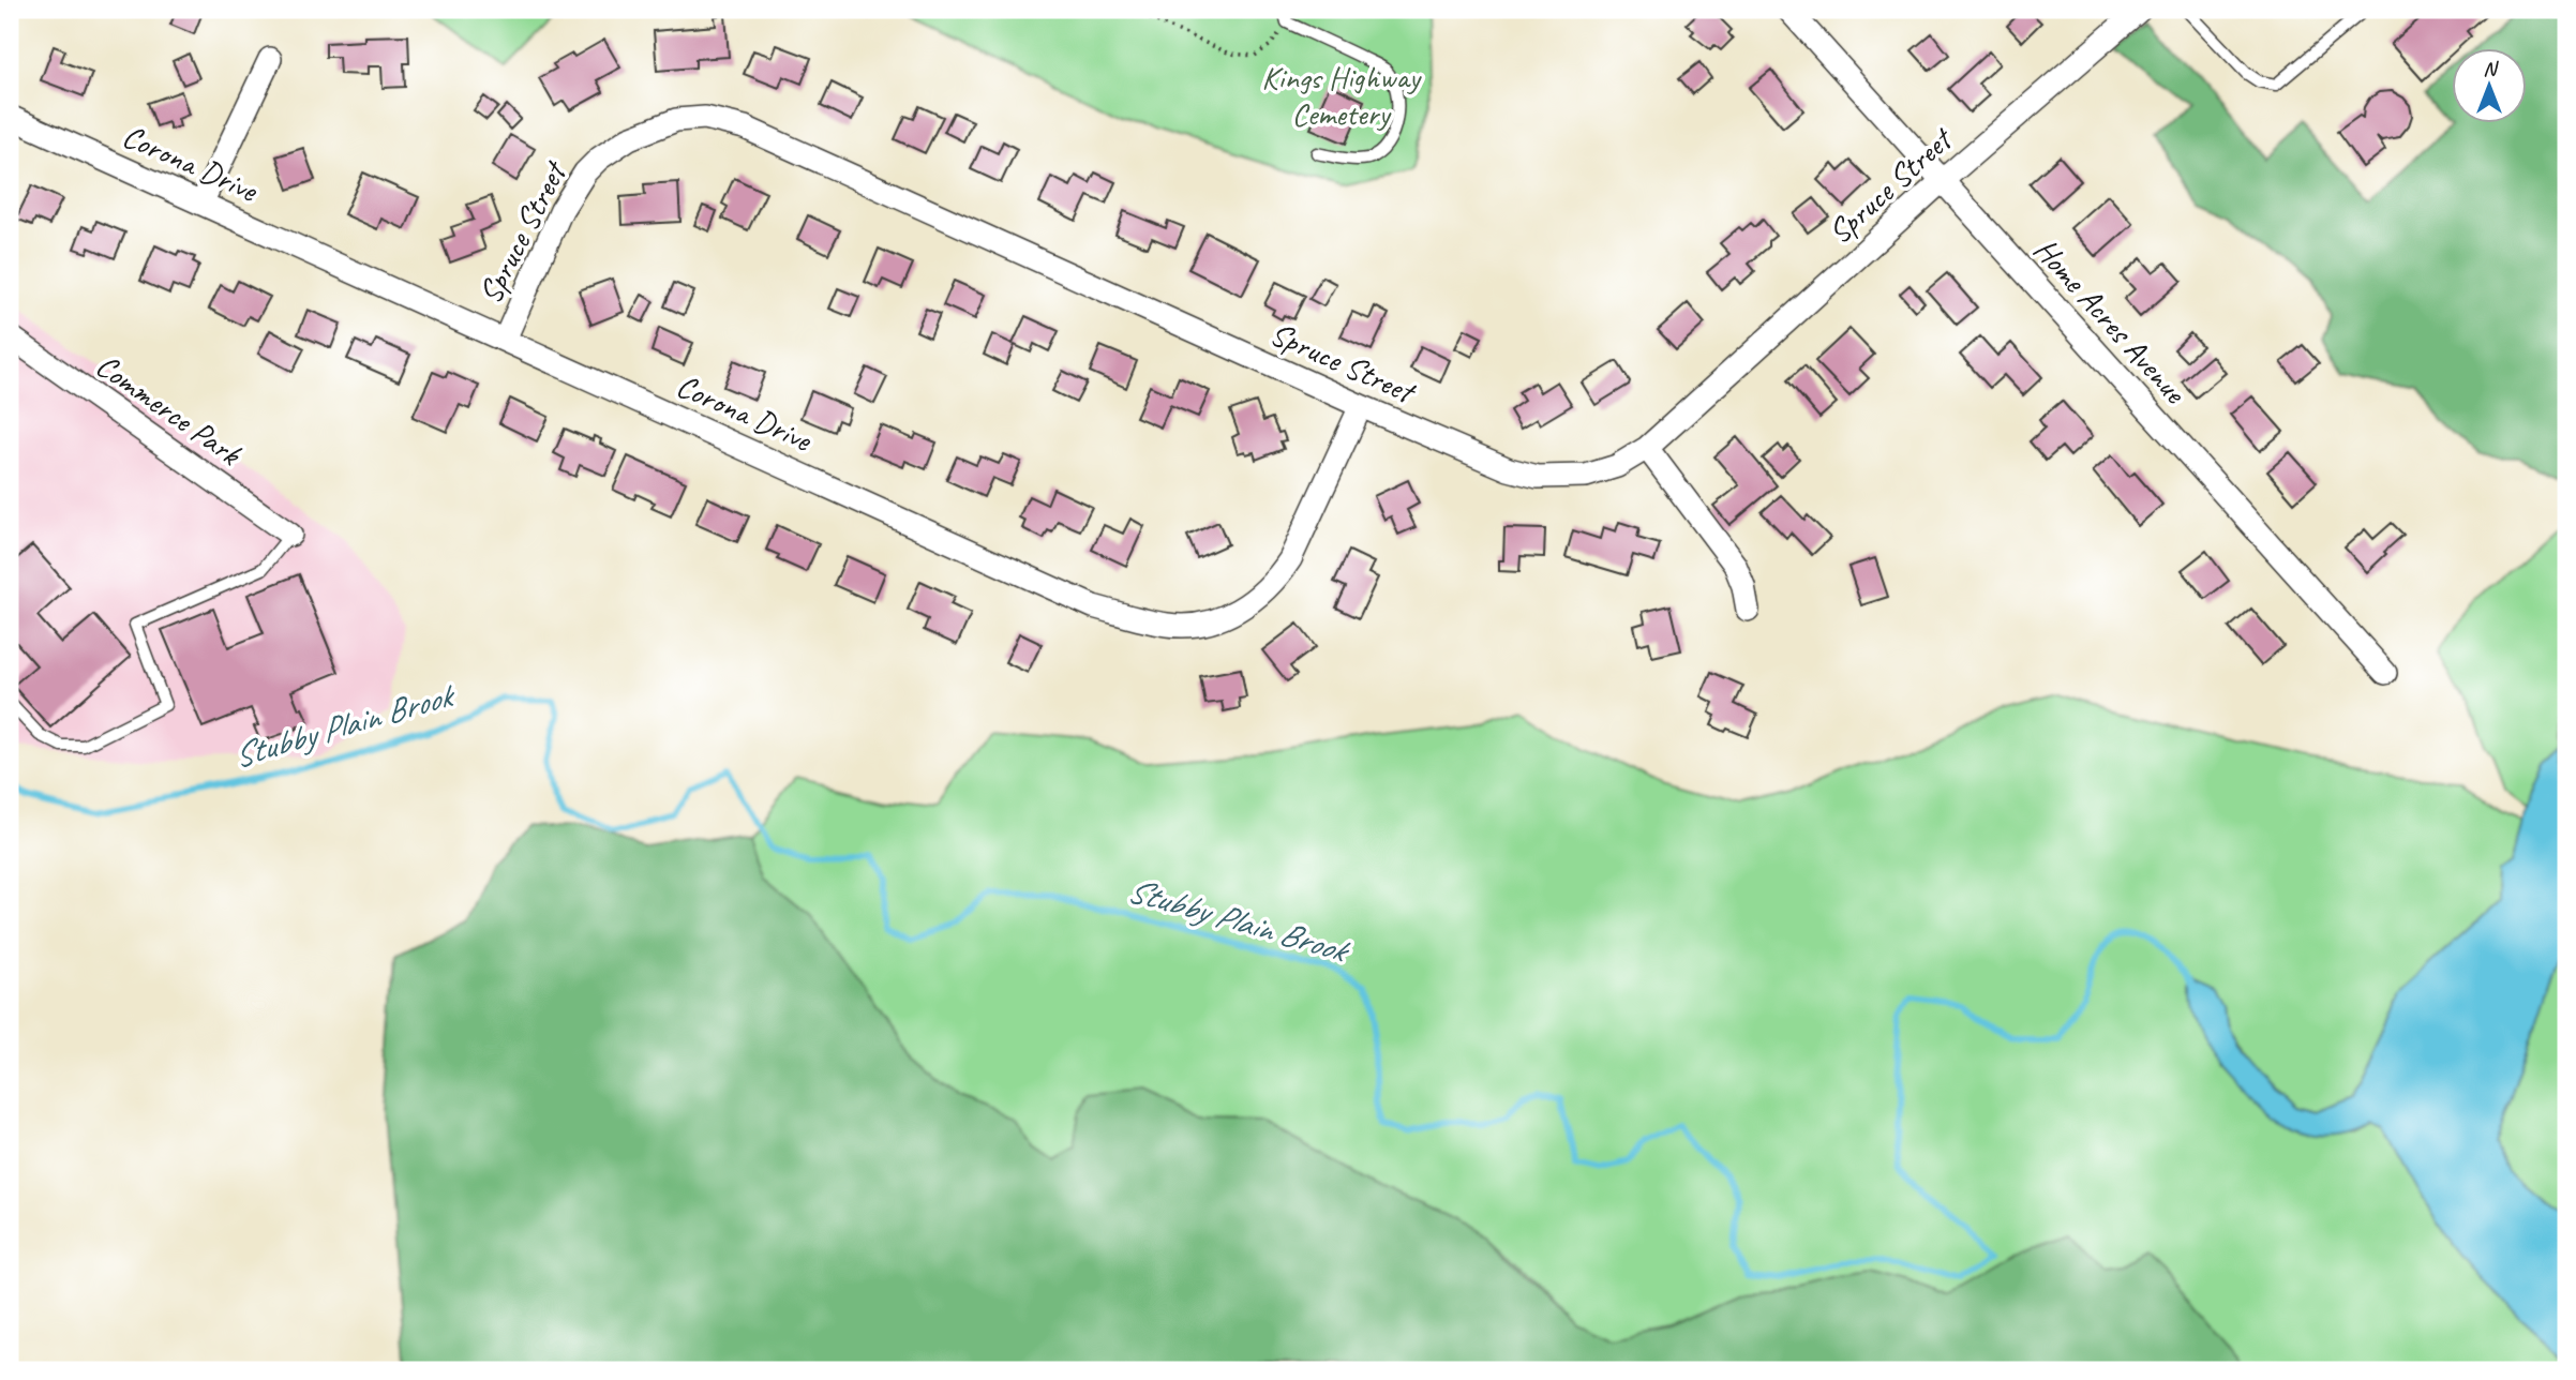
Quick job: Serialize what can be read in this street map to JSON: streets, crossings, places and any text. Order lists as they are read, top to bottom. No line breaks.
{"streets":{"street":["Corona Drive","Spruce Street","Home Acres Avenue","Commerce Park"]},"crossings":[["Corona Drive","Spruce Street"],["Spruce Street","Home Acres Avenue"]],"water":["Stubby Plain Brook"],"parks":["Kings Highway Cemetery"],"north":"top"}
